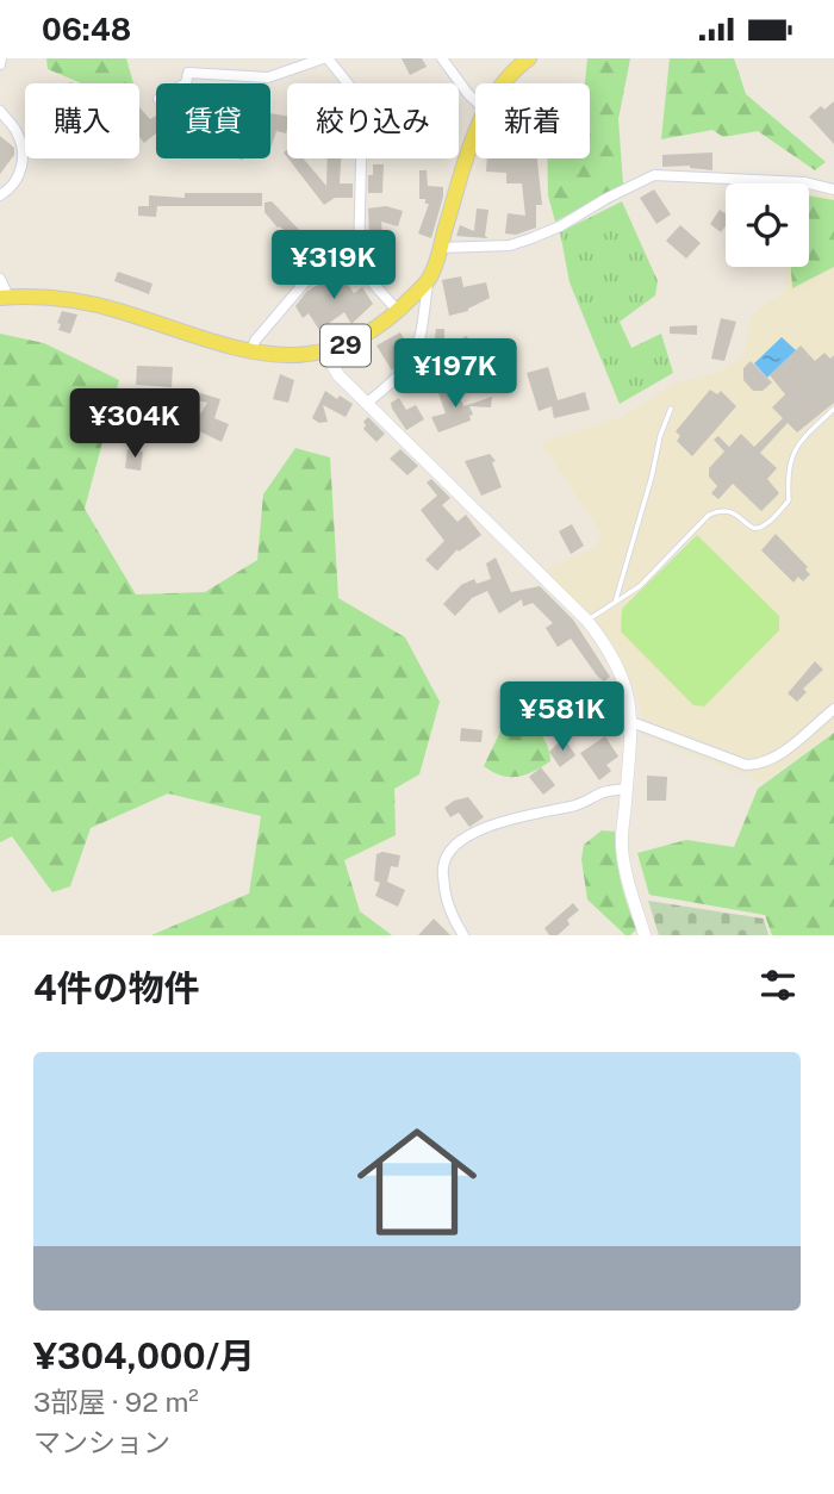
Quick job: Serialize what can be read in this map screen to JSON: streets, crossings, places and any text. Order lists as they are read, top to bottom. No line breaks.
{"streets":{"main road":["29"]},"page":{"status":"06:48","chip":["購入","賃貸","絞り込み","新着"],"price":["¥319K","¥197K","¥304K","¥581K"],"heading":"4件の物件","list":[{"name":"¥304,000/月","note":"3部屋 · 92 m² · マンション"}]}}
